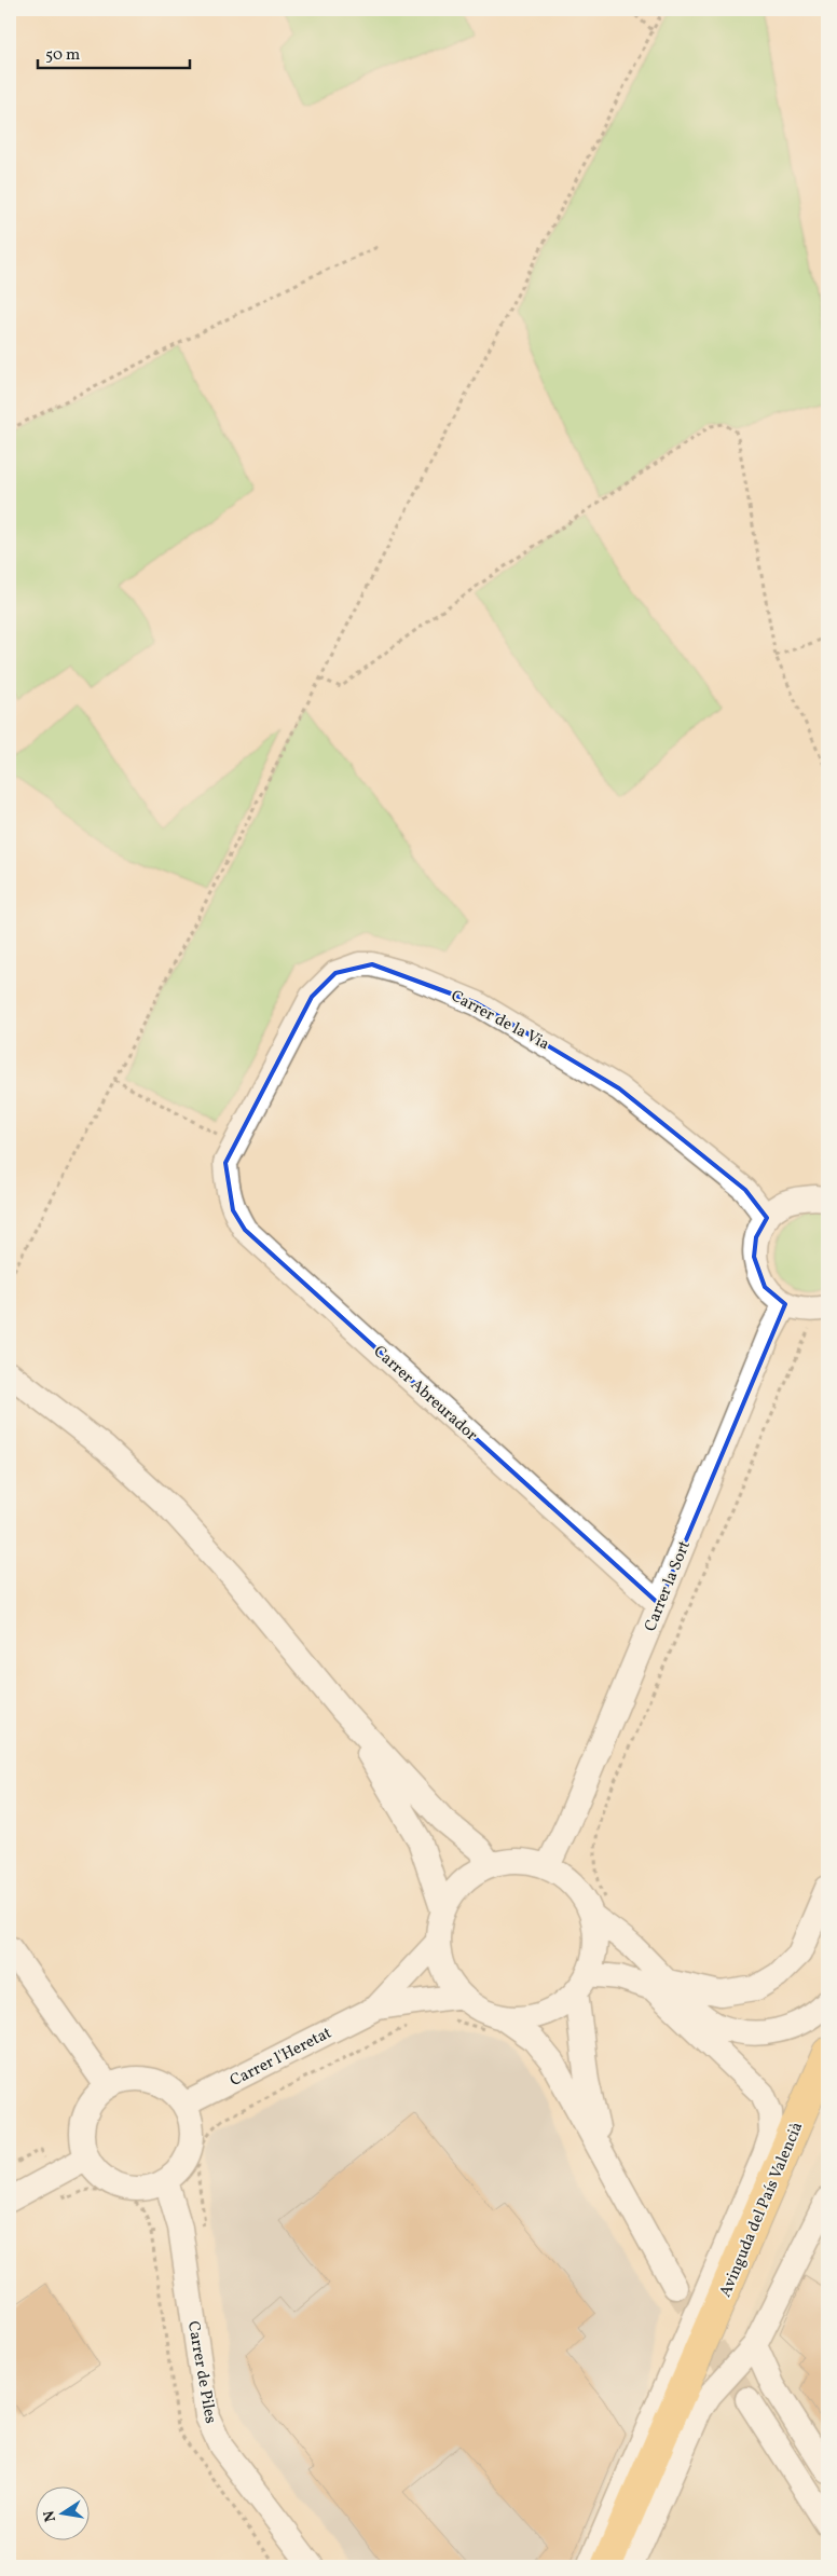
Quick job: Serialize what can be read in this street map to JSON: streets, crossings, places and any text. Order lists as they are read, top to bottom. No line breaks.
{"streets":{"main road":["Avinguda del País Valencià"],"street":["Carrer de la Via","Carrer Abreurador","Carrer la Sort","Carrer l'Heretat","Carrer de Piles"]},"crossings":[["Carrer de la Via","Carrer Abreurador"],["Carrer Abreurador","Carrer la Sort"],["Carrer la Sort","Carrer l'Heretat"],["Carrer l'Heretat","Carrer de Piles"]],"scale_bar":"50 m","north":"left"}
